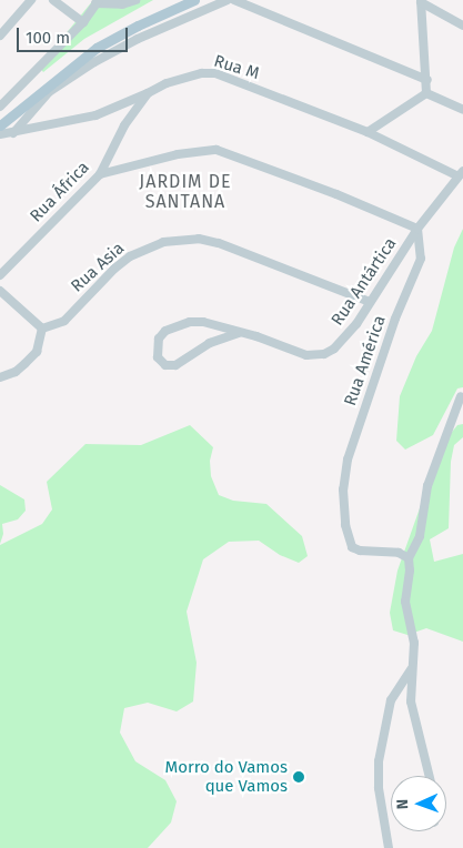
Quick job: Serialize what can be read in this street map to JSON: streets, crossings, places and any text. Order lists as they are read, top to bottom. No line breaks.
{"streets":{"street":["Rua M","Rua África","Rua Asia","Rua Antártica","Rua América"]},"crossings":[["Rua M","Rua África"],["Rua M","Rua Antártica"],["Rua Asia","Rua Antártica"],["Rua Antártica","Rua América"]],"districts":["JARDIM DE SANTANA"],"places":["Morro do Vamos que Vamos"],"scale_bar":"100 m","north":"left"}
